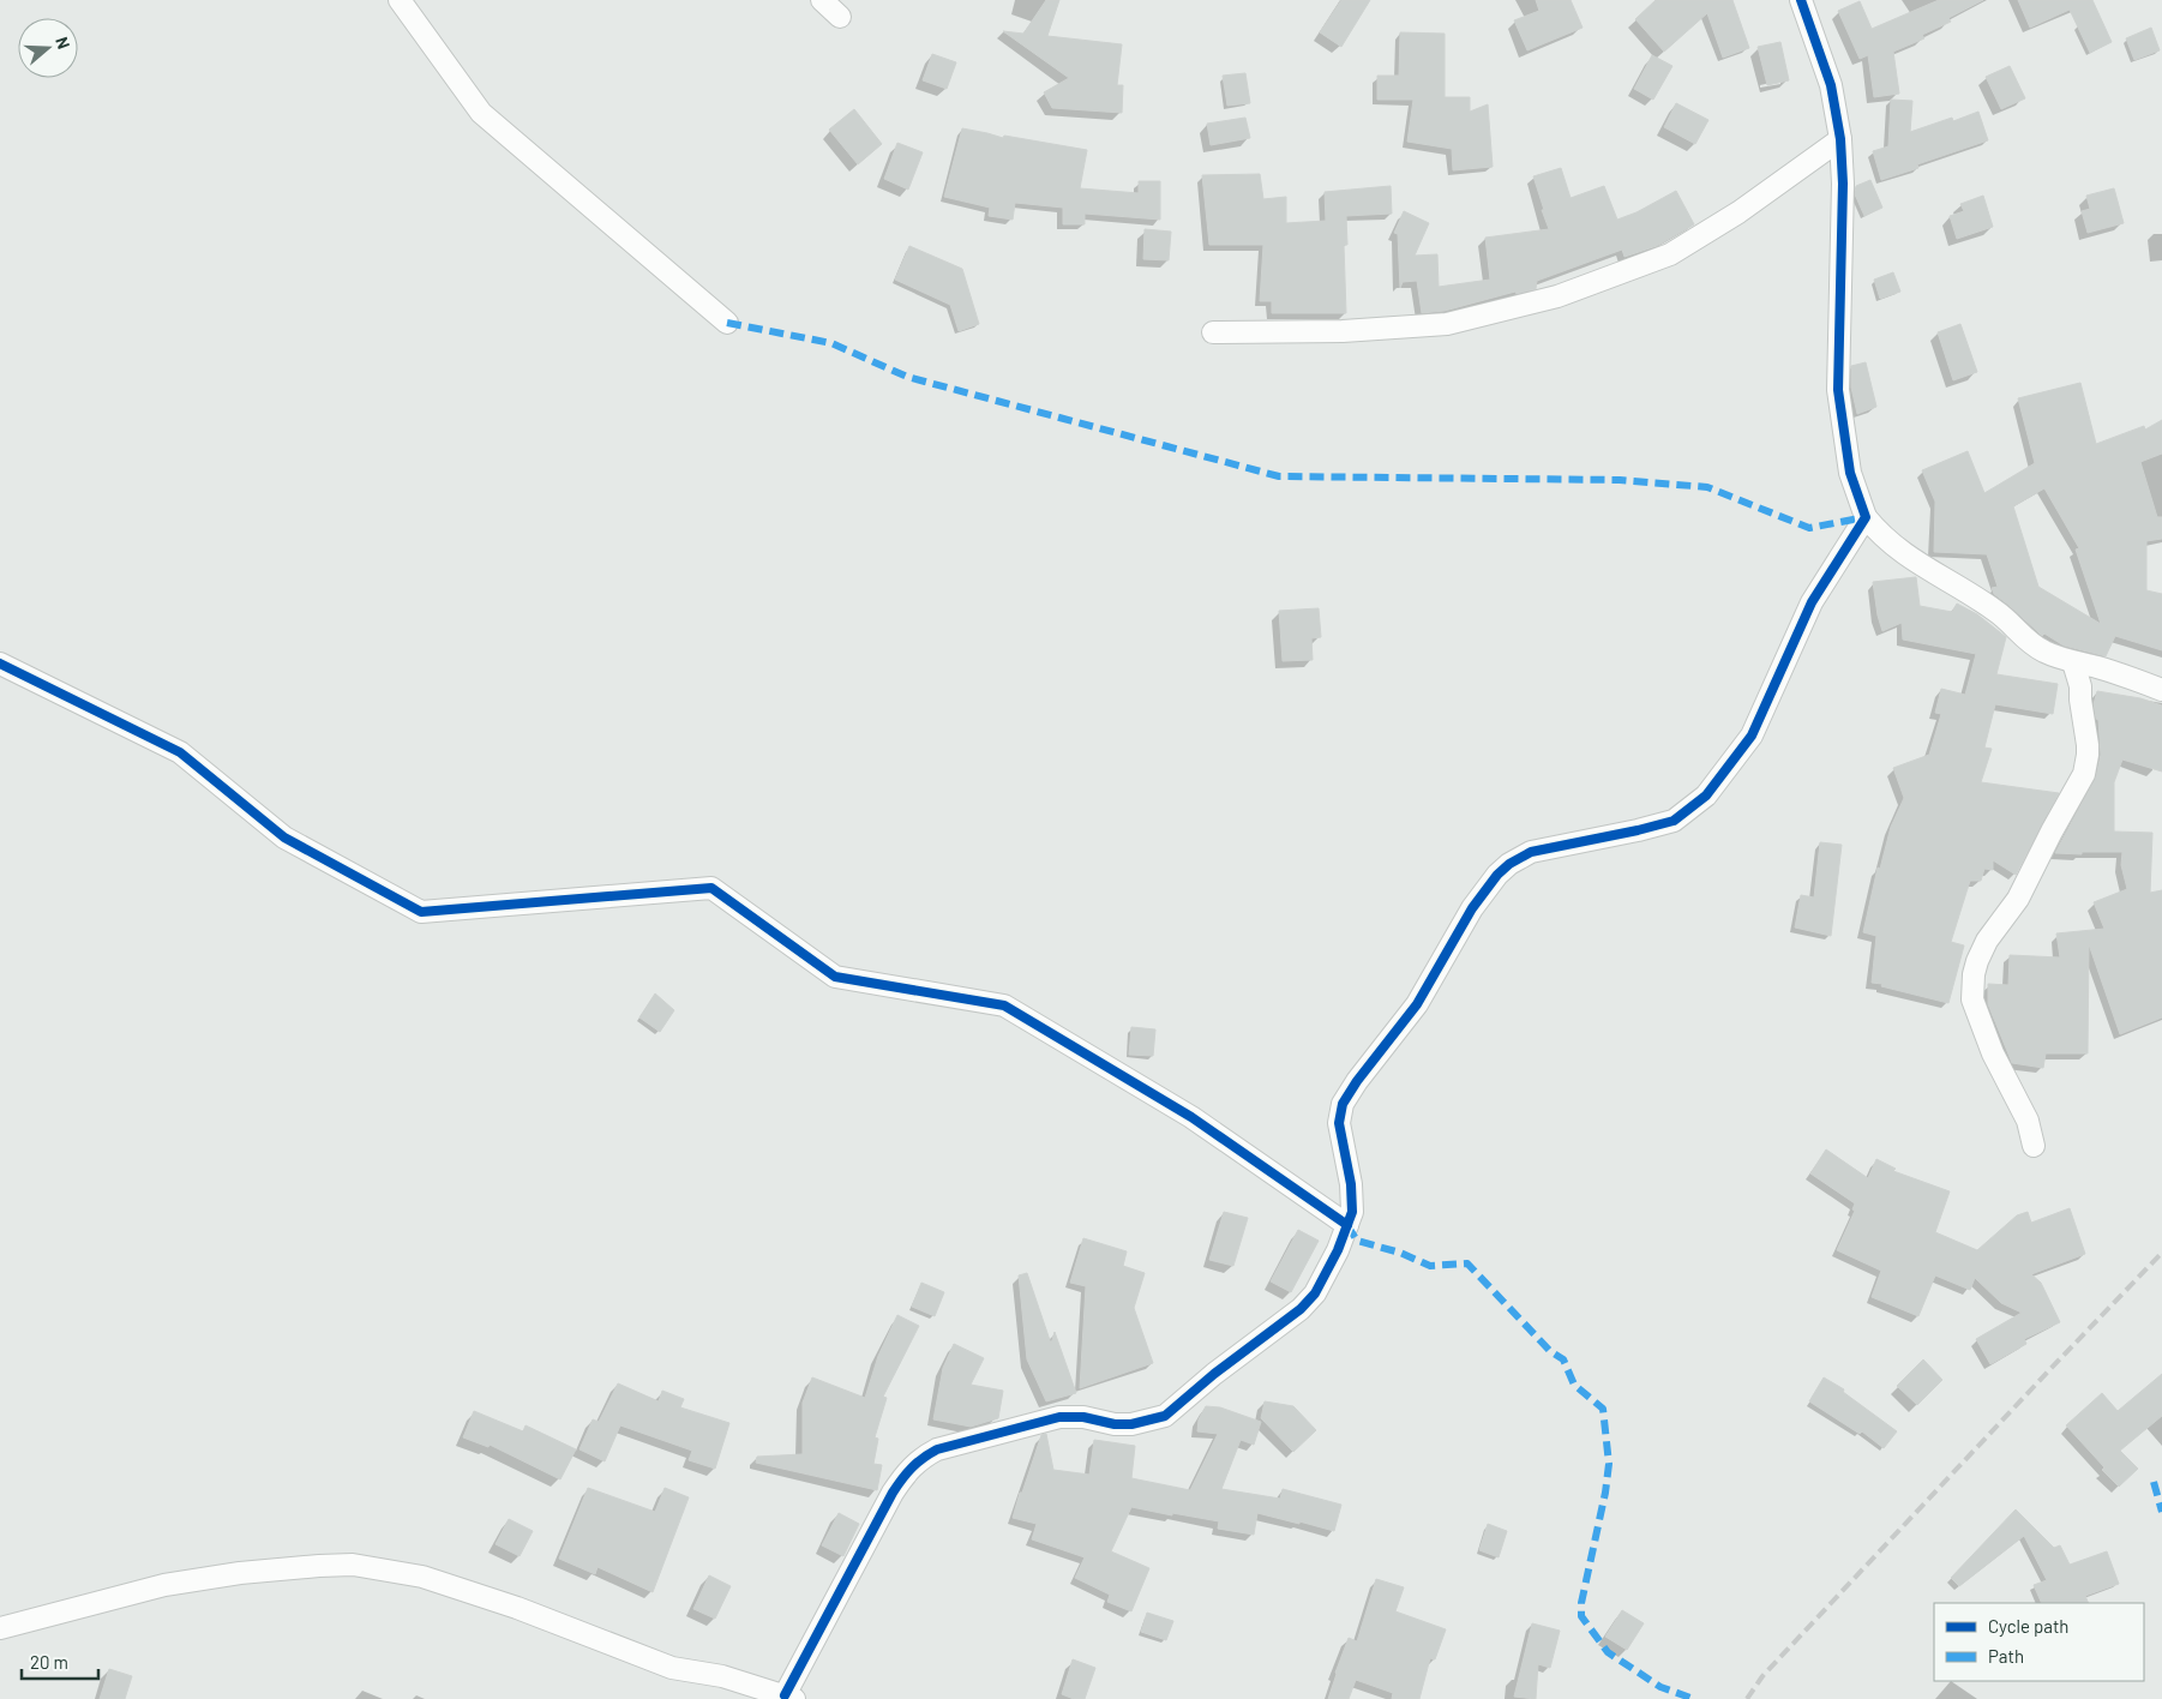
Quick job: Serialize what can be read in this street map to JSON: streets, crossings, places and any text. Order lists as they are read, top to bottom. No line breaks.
{"legend":["Cycle path","Path"],"scale_bar":"20 m","north":"right"}
